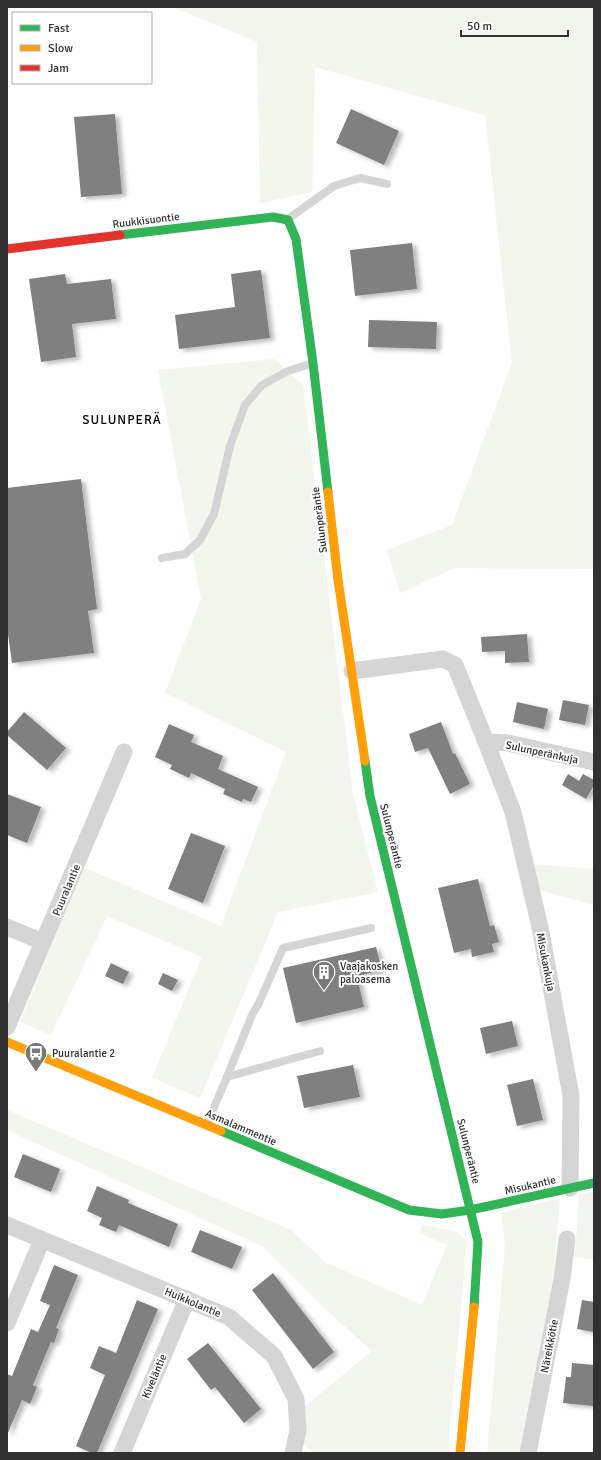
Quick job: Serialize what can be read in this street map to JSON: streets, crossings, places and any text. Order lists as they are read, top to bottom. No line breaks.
{"streets":{"street":["Ruukkisuontie","Sulunperäntie","Sulunperänkuja","Puuralantie","Misukankuja","Asmalammentie","Misukantie","Huikkolantie","Näreikkötie","Kiveläntie"]},"crossings":[["Ruukkisuontie","Sulunperäntie"],["Sulunperäntie","Asmalammentie"],["Sulunperäntie","Misukantie"],["Sulunperänkuja","Misukankuja"],["Misukankuja","Misukantie"],["Asmalammentie","Misukantie"],["Huikkolantie","Kiveläntie"]],"districts":["SULUNPERÄ"],"places":{"building":["Vaajakosken paloasema"],"bus stop":["Puuralantie 2"]},"legend":["Fast","Slow","Jam"],"scale_bar":"50 m"}
